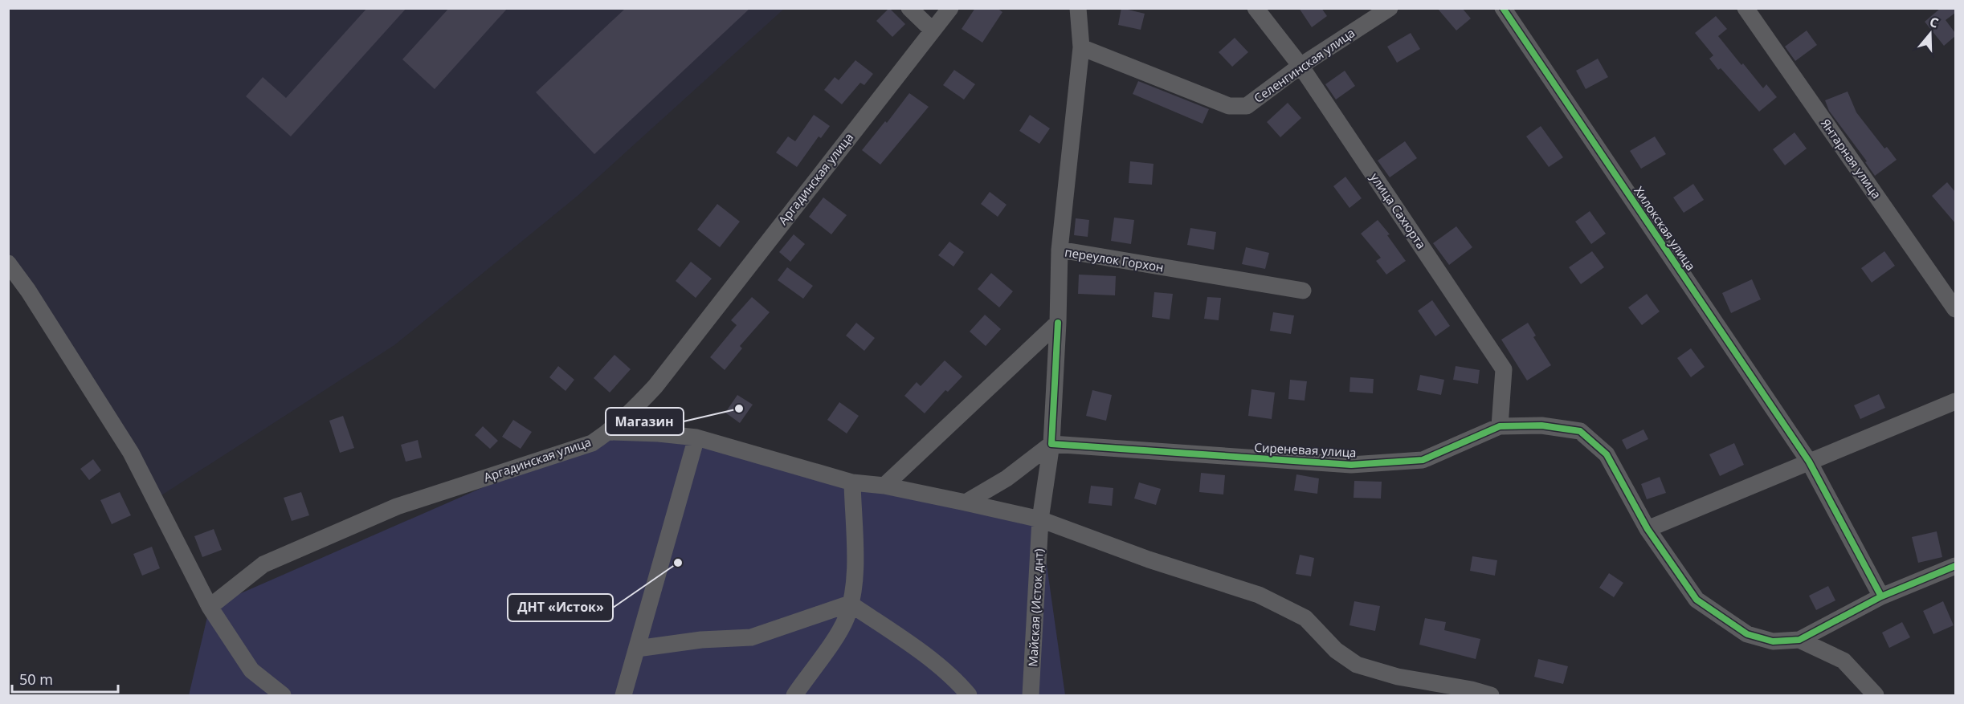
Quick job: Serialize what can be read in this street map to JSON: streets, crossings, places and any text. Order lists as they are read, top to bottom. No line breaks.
{"streets":{"street":["Селенгинская улица","Янтарная улица","Аргадинская улица","улица Сахюрта","Хилокская улица","переулок Горхон","Сиреневая улица","Майская (Исток днт)"]},"crossings":[["Селенгинская улица","улица Сахюрта"],["улица Сахюрта","Сиреневая улица"],["переулок Горхон","Сиреневая улица"]],"places":["Магазин","ДНТ «Исток»"],"scale_bar":"50 m","north":"top"}
